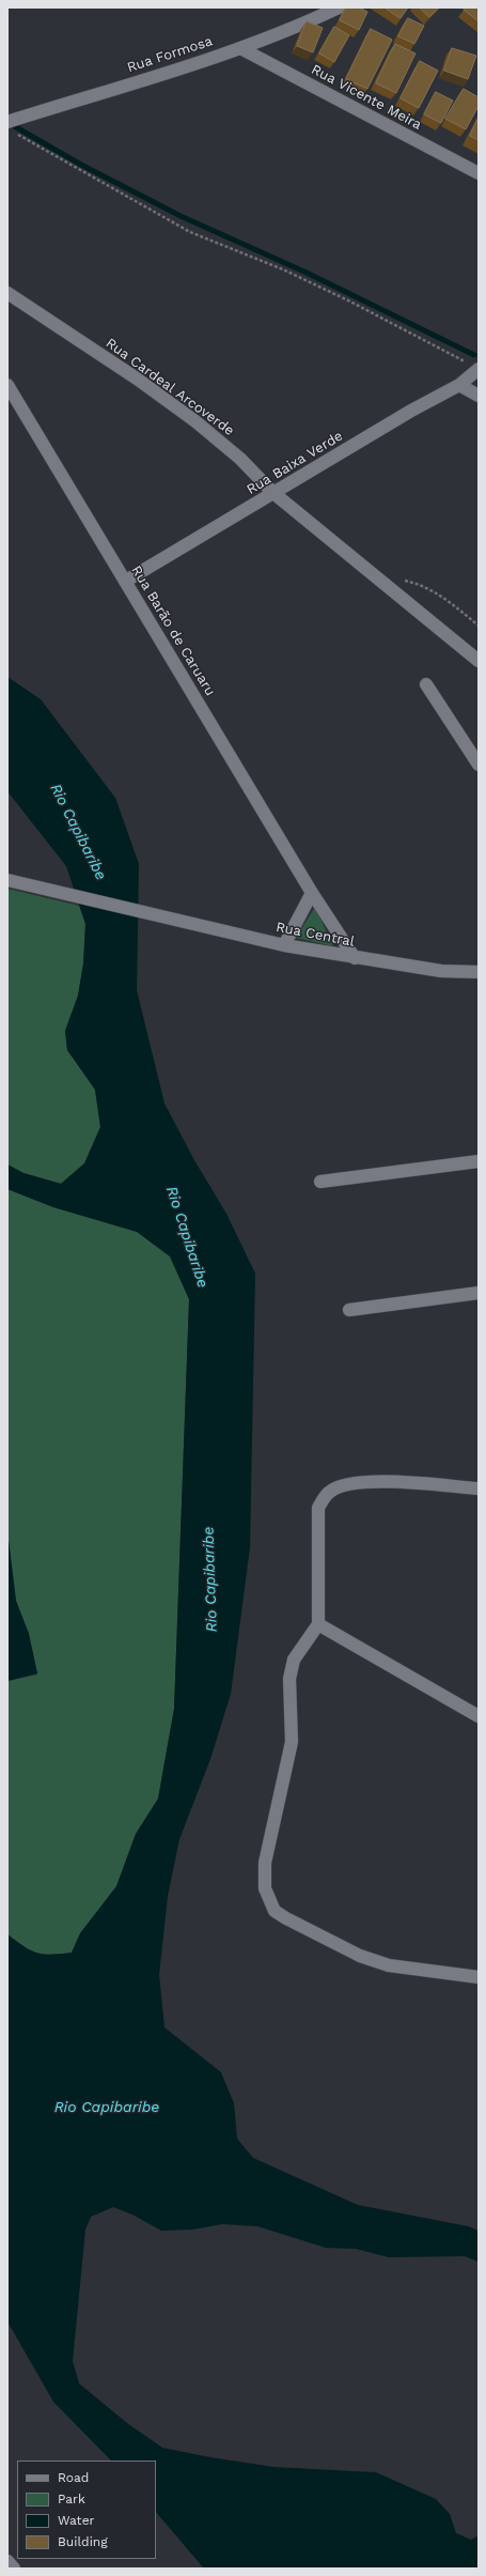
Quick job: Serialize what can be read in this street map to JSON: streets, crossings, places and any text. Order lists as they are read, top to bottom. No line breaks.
{"streets":{"street":["Rua Formosa","Rua Vicente Meira","Rua Cardeal Arcoverde","Rua Baixa Verde","Rua Barão de Caruaru","Rua Central"]},"crossings":[["Rua Formosa","Rua Vicente Meira"],["Rua Cardeal Arcoverde","Rua Baixa Verde"],["Rua Baixa Verde","Rua Barão de Caruaru"],["Rua Barão de Caruaru","Rua Central"]],"water":["Rio Capibaribe"],"legend":["Road","Park","Water","Building"]}
